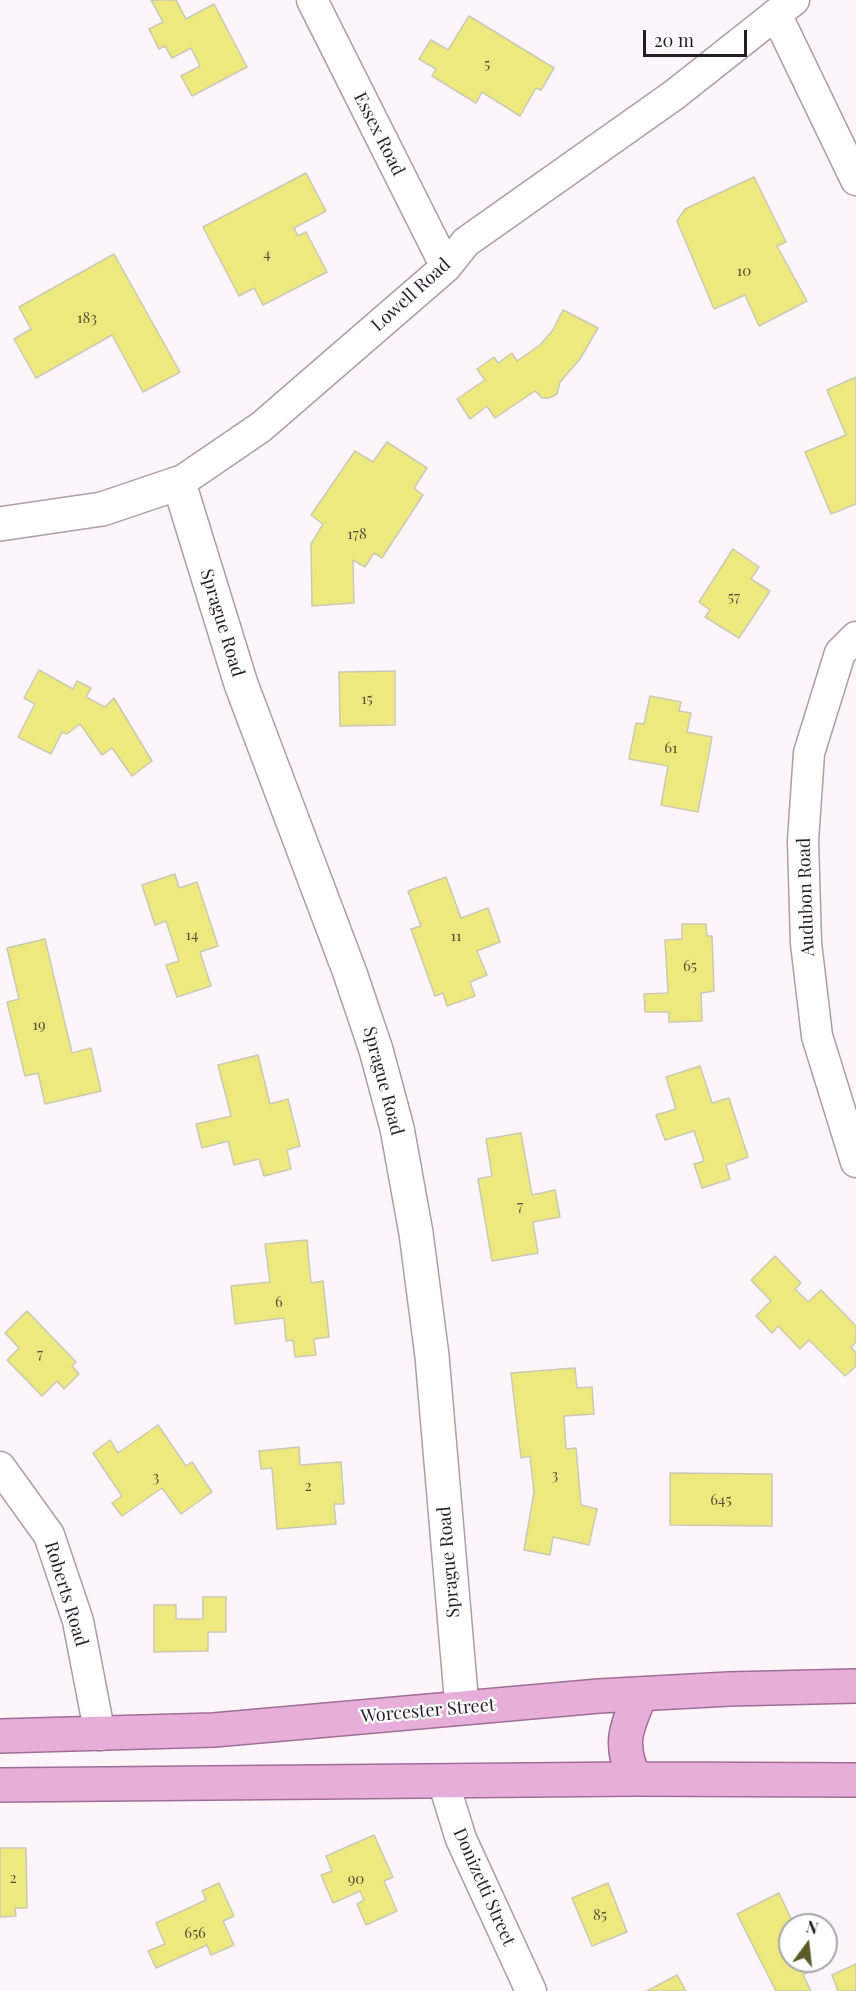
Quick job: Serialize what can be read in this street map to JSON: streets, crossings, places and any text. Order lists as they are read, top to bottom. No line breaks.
{"streets":{"highway":["Worcester Street"],"street":["Essex Road","Lowell Road","Sprague Road","Audubon Road","Roberts Road","Donizetti Street"]},"crossings":[["Essex Road","Lowell Road"],["Lowell Road","Sprague Road"],["Sprague Road","Worcester Street"],["Roberts Road","Worcester Street"]],"house_numbers":["5","4","10","183","178","57","15","61","14","11","65","19","7","6","7","3","3","2","645","2","90","85","656"],"scale_bar":"20 m","north":"top"}
